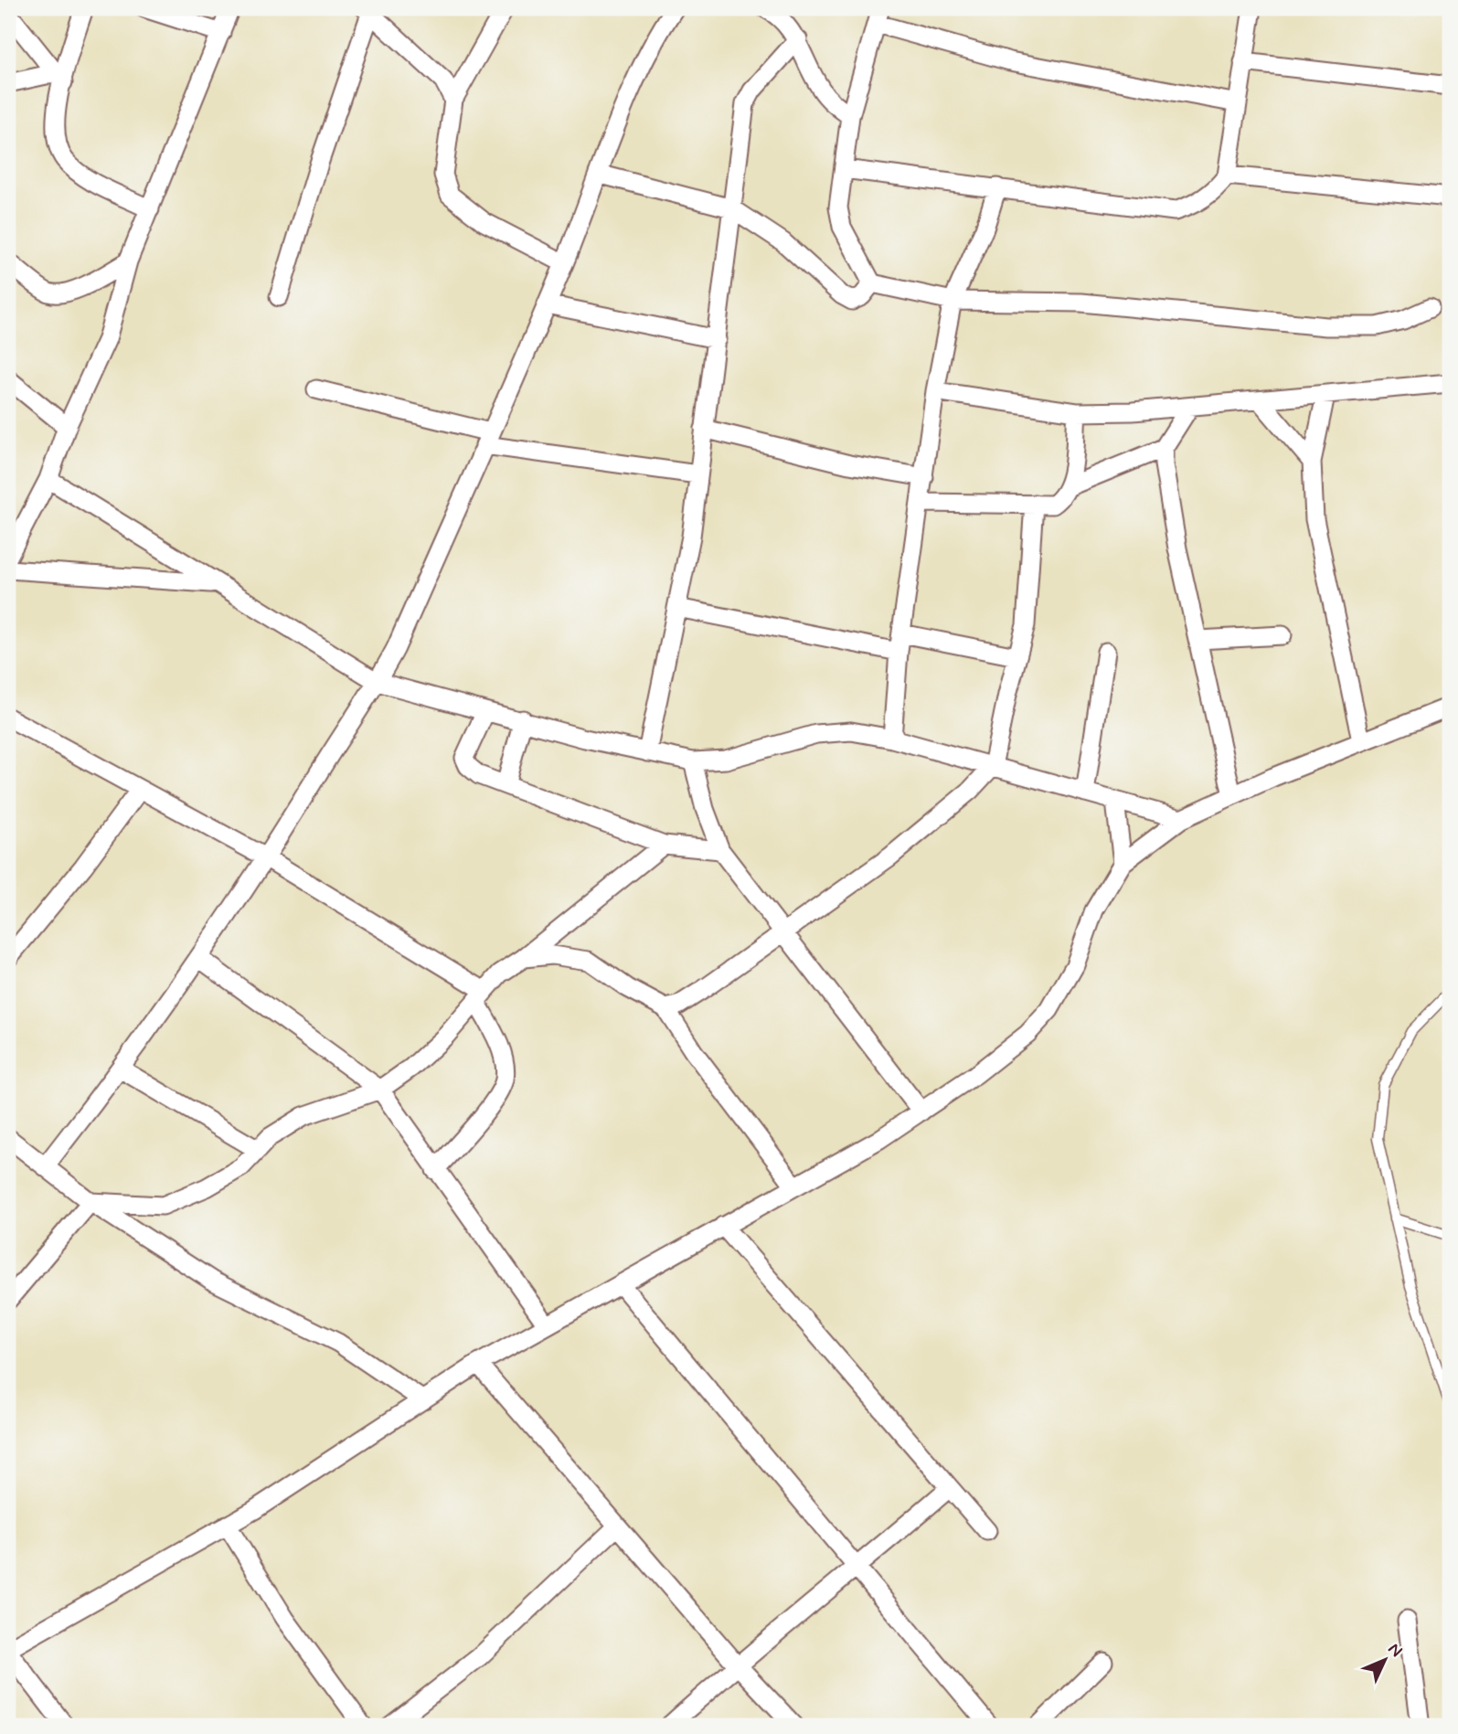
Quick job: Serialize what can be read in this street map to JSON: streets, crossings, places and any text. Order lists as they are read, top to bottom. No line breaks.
{"north":"top right"}
